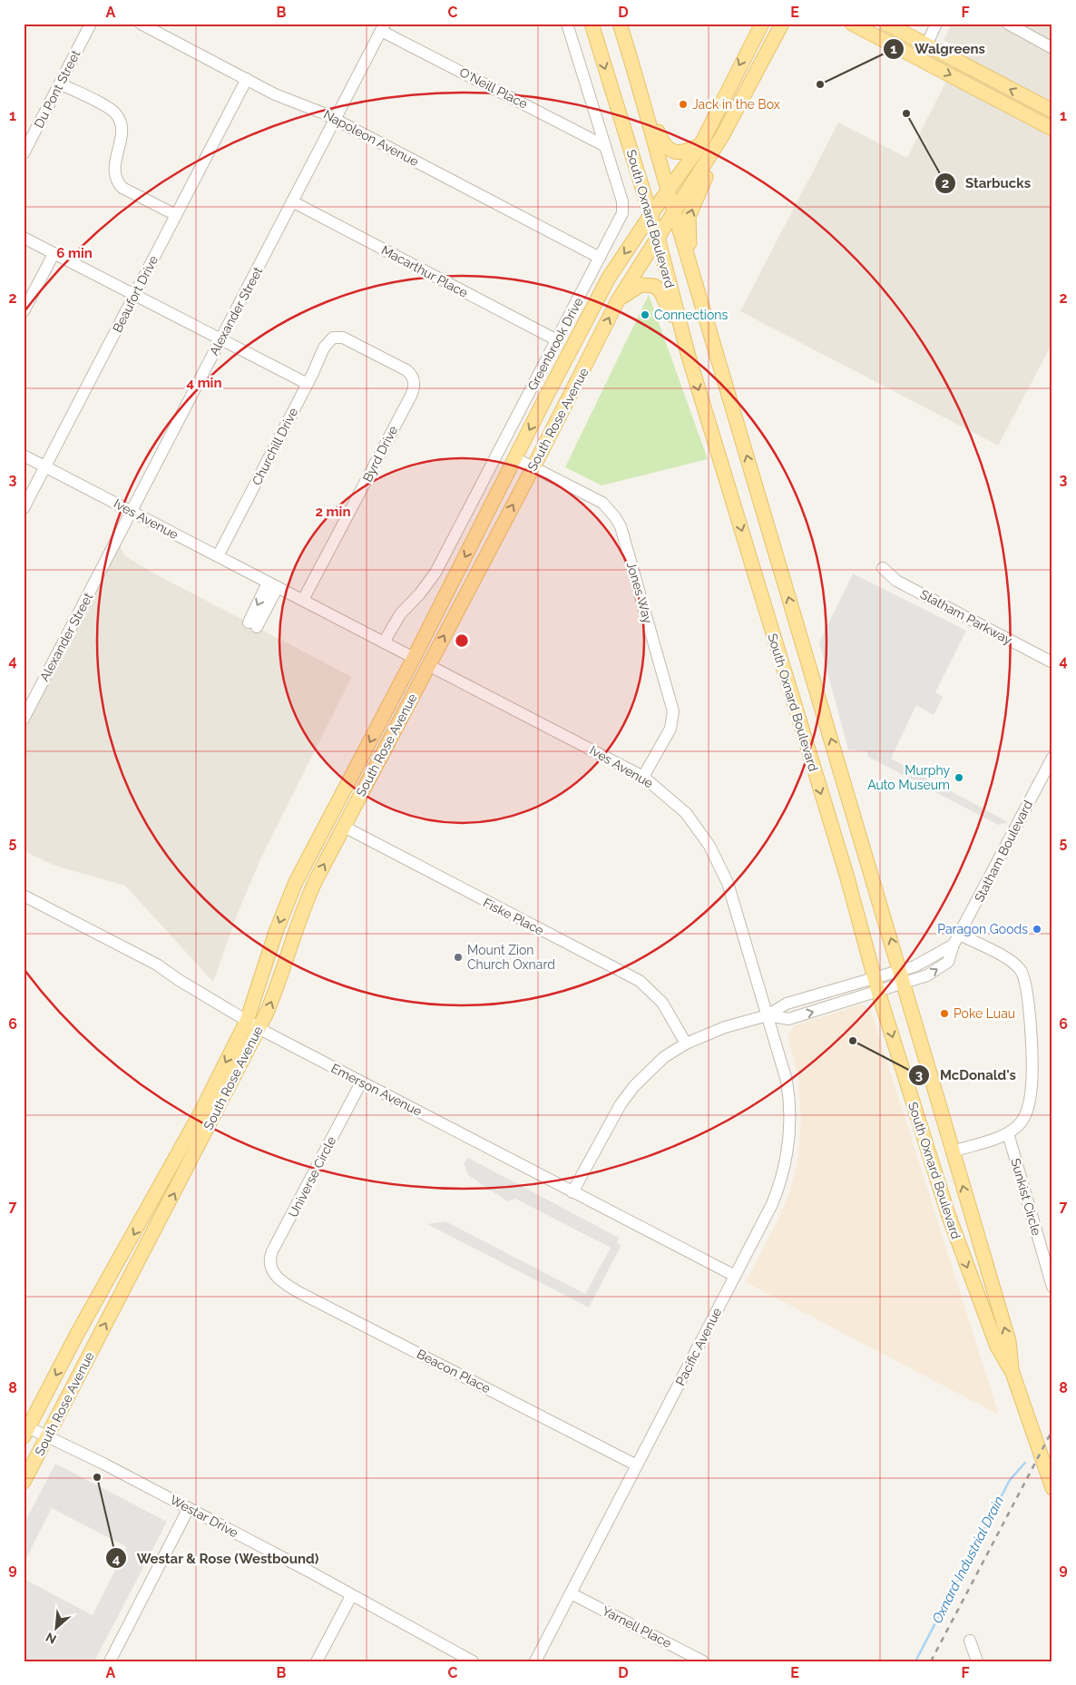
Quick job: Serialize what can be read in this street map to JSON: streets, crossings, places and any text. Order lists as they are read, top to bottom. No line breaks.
{"streets":{"main road":["South Oxnard Boulevard","South Rose Avenue"],"street":["O'Neill Place","Du Pont Street","Napoleon Avenue","Macarthur Place","Beaufort Drive","Alexander Street","Greenbrook Drive","Churchill Drive","Byrd Drive","Ives Avenue","Jones Way","Statham Parkway","Statham Boulevard","Fiske Place","Emerson Avenue","Universe Circle","Sunkist Circle","Pacific Avenue","Beacon Place","Westar Drive","Yarnell Place"]},"crossings":[["O'Neill Place","Alexander Street"],["O'Neill Place","Greenbrook Drive"],["Napoleon Avenue","Beaufort Drive"],["Napoleon Avenue","Alexander Street"],["Napoleon Avenue","Greenbrook Drive"],["South Oxnard Boulevard","South Rose Avenue"],["South Oxnard Boulevard","Statham Boulevard"],["Macarthur Place","Alexander Street"],["Macarthur Place","Greenbrook Drive"],["Beaufort Drive","Ives Avenue"],["Alexander Street","Ives Avenue"],["Greenbrook Drive","Ives Avenue"],["South Rose Avenue","Ives Avenue"],["South Rose Avenue","Jones Way"],["South Rose Avenue","Fiske Place"],["South Rose Avenue","Emerson Avenue"],["South Rose Avenue","Westar Drive"],["Churchill Drive","Byrd Drive"],["Churchill Drive","Ives Avenue"],["Byrd Drive","Ives Avenue"],["Ives Avenue","Jones Way"],["Ives Avenue","Statham Boulevard"],["Ives Avenue","Pacific Avenue"],["Statham Boulevard","Fiske Place"],["Statham Boulevard","Emerson Avenue"],["Statham Boulevard","Pacific Avenue"],["Emerson Avenue","Universe Circle"],["Emerson Avenue","Pacific Avenue"],["Universe Circle","Beacon Place"],["Pacific Avenue","Beacon Place"],["Pacific Avenue","Yarnell Place"]],"water":["Oxnard Industrial Drain"],"places":["Walgreens","Jack in the Box","Starbucks","Connections","Murphy Auto Museum","Paragon Goods","Mount Zion Church Oxnard","Poke Luau","McDonald's","Westar & Rose (Westbound)"],"north":"bottom left","grid":{"columns":["A","B","C","D","E","F"],"rows":["1","2","3","4","5","6","7","8","9"]},"rings":["6 min","4 min","2 min"]}
